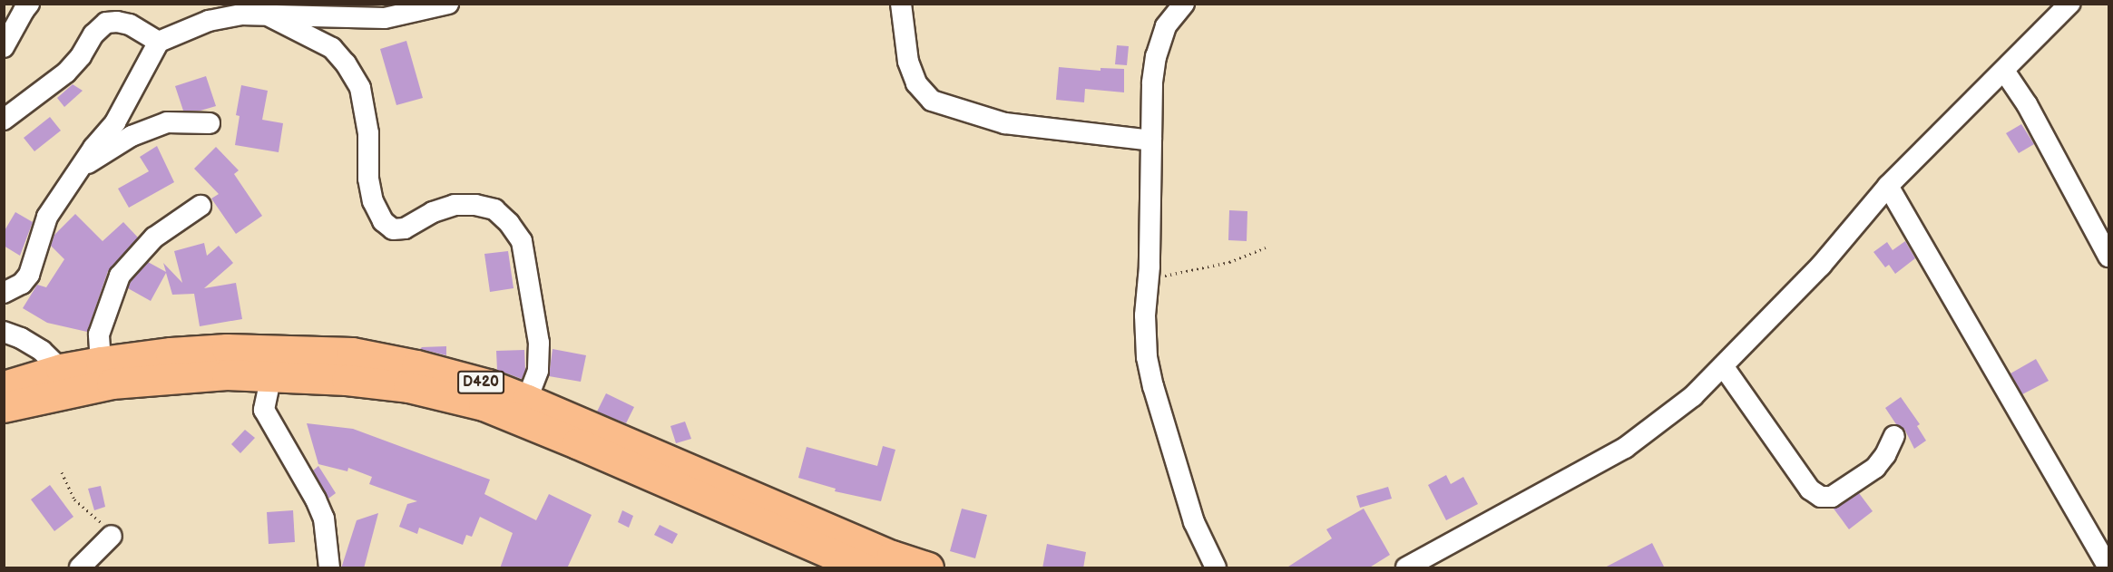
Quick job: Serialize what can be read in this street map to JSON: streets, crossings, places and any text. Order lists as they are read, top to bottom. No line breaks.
{"streets":{"highway":["D420"]}}
